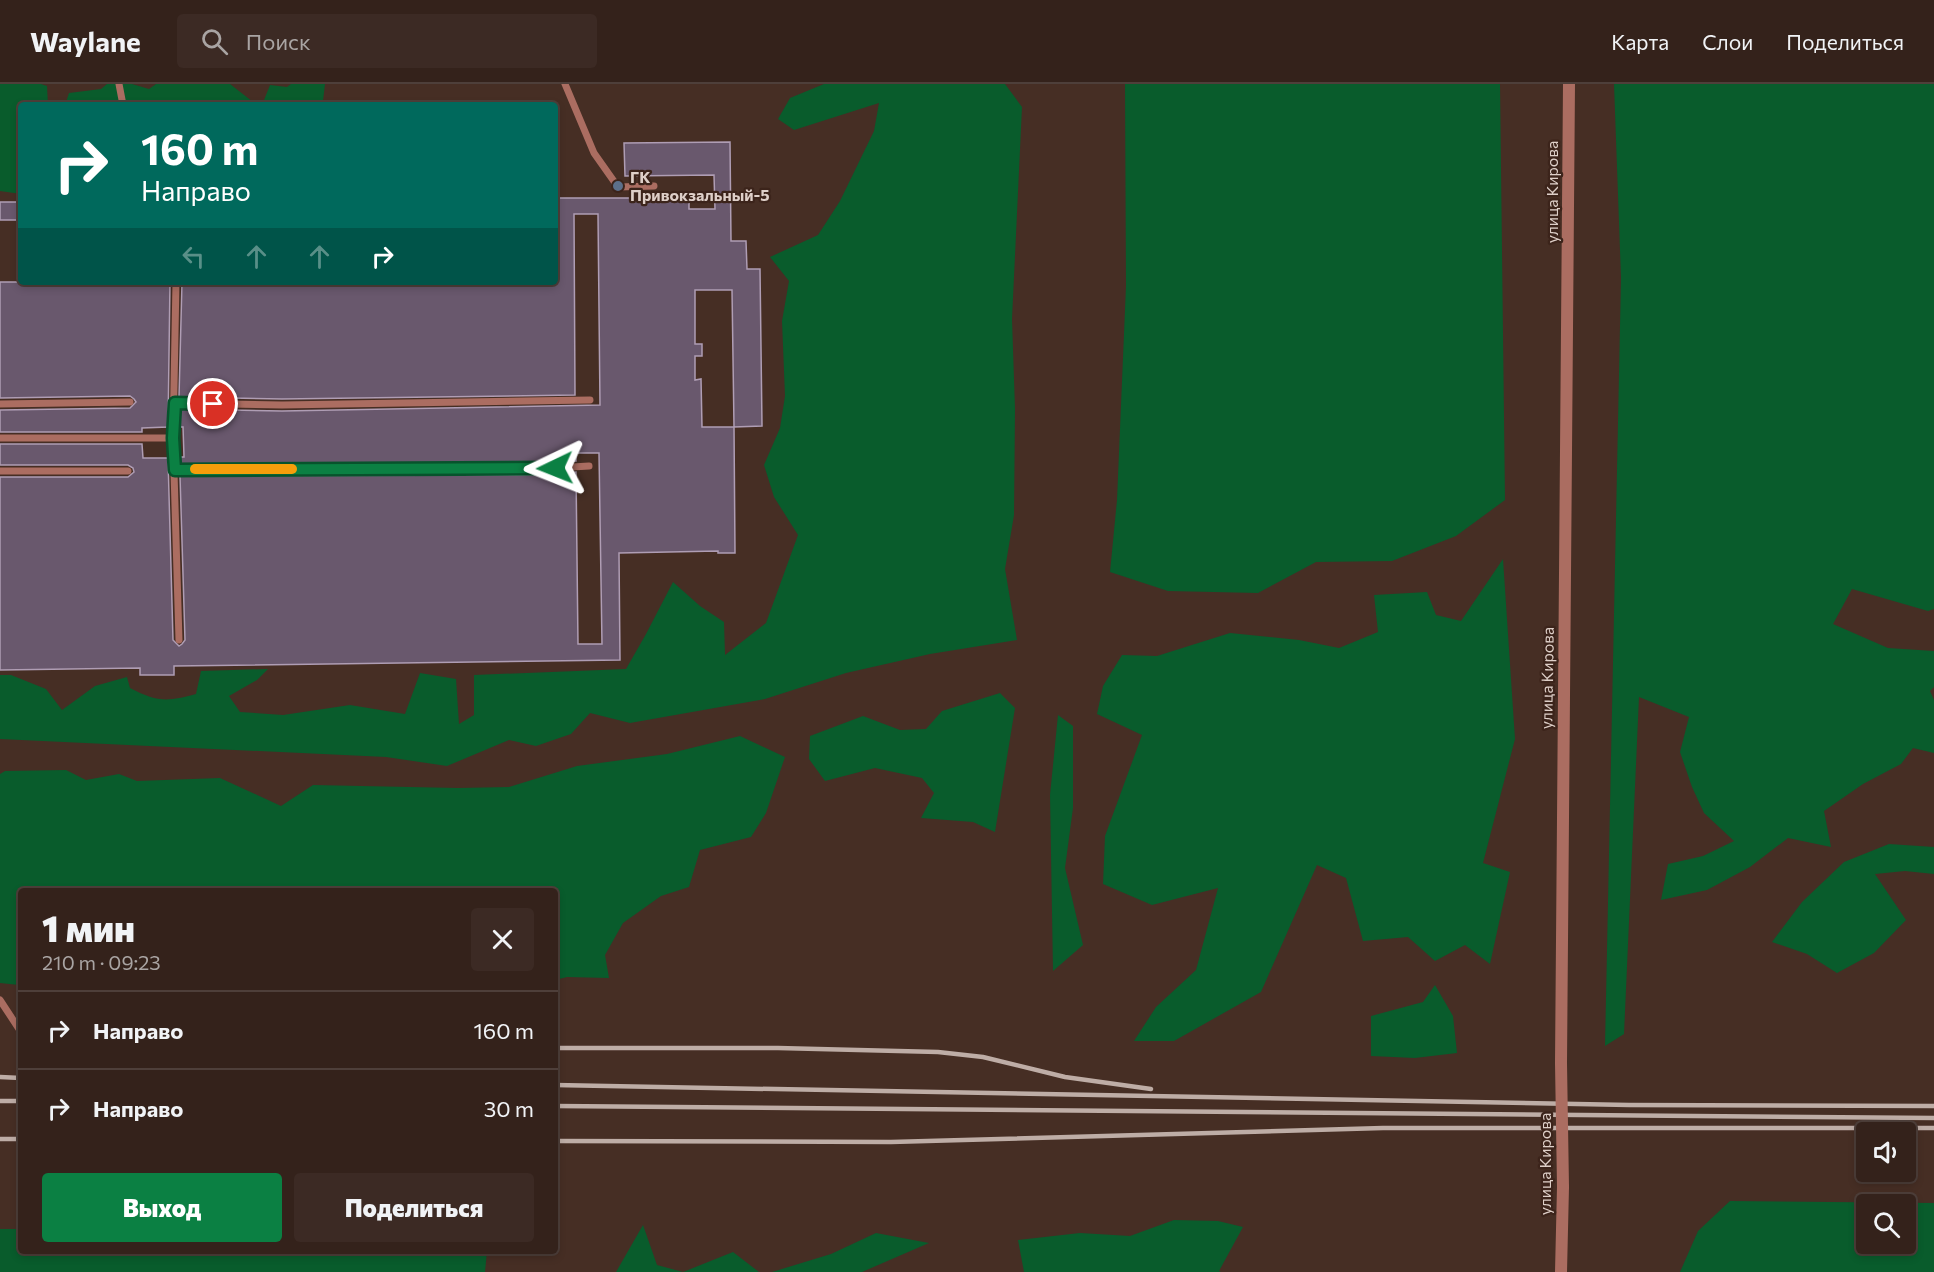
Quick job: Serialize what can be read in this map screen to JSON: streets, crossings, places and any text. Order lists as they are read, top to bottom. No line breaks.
{"streets":{"street":["улица Кирова"]},"places":["ГК Привокзальный-5"],"page":{"header":"Waylane","search":"Поиск","nav":["Карта","Слои","Поделиться"],"turn":["160 m","Направо"],"heading":["1 мин","210 m · 09:23"],"list":[{"name":"Направо","value":"160 m"},{"name":"Направо","value":"30 m"}],"buttons":["Выход","Поделиться"]}}
